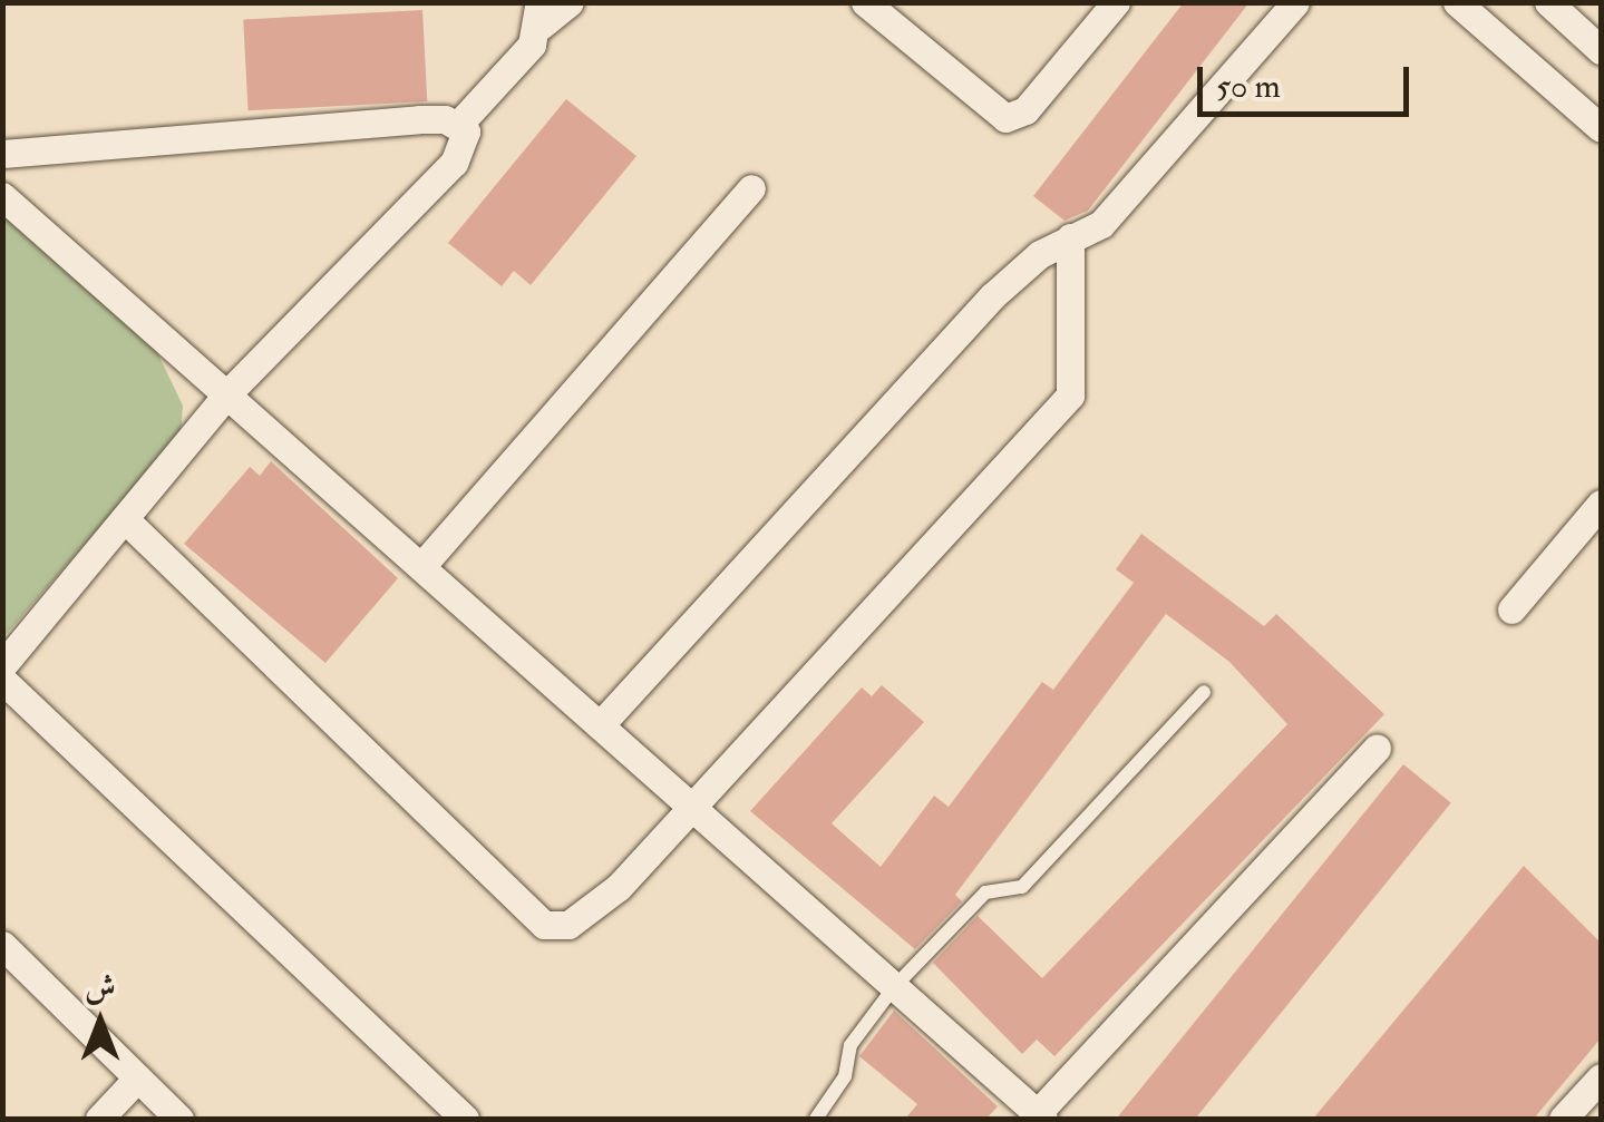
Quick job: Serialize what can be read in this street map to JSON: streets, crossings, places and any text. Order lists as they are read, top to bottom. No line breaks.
{"scale_bar":"50 m","north":"top"}
